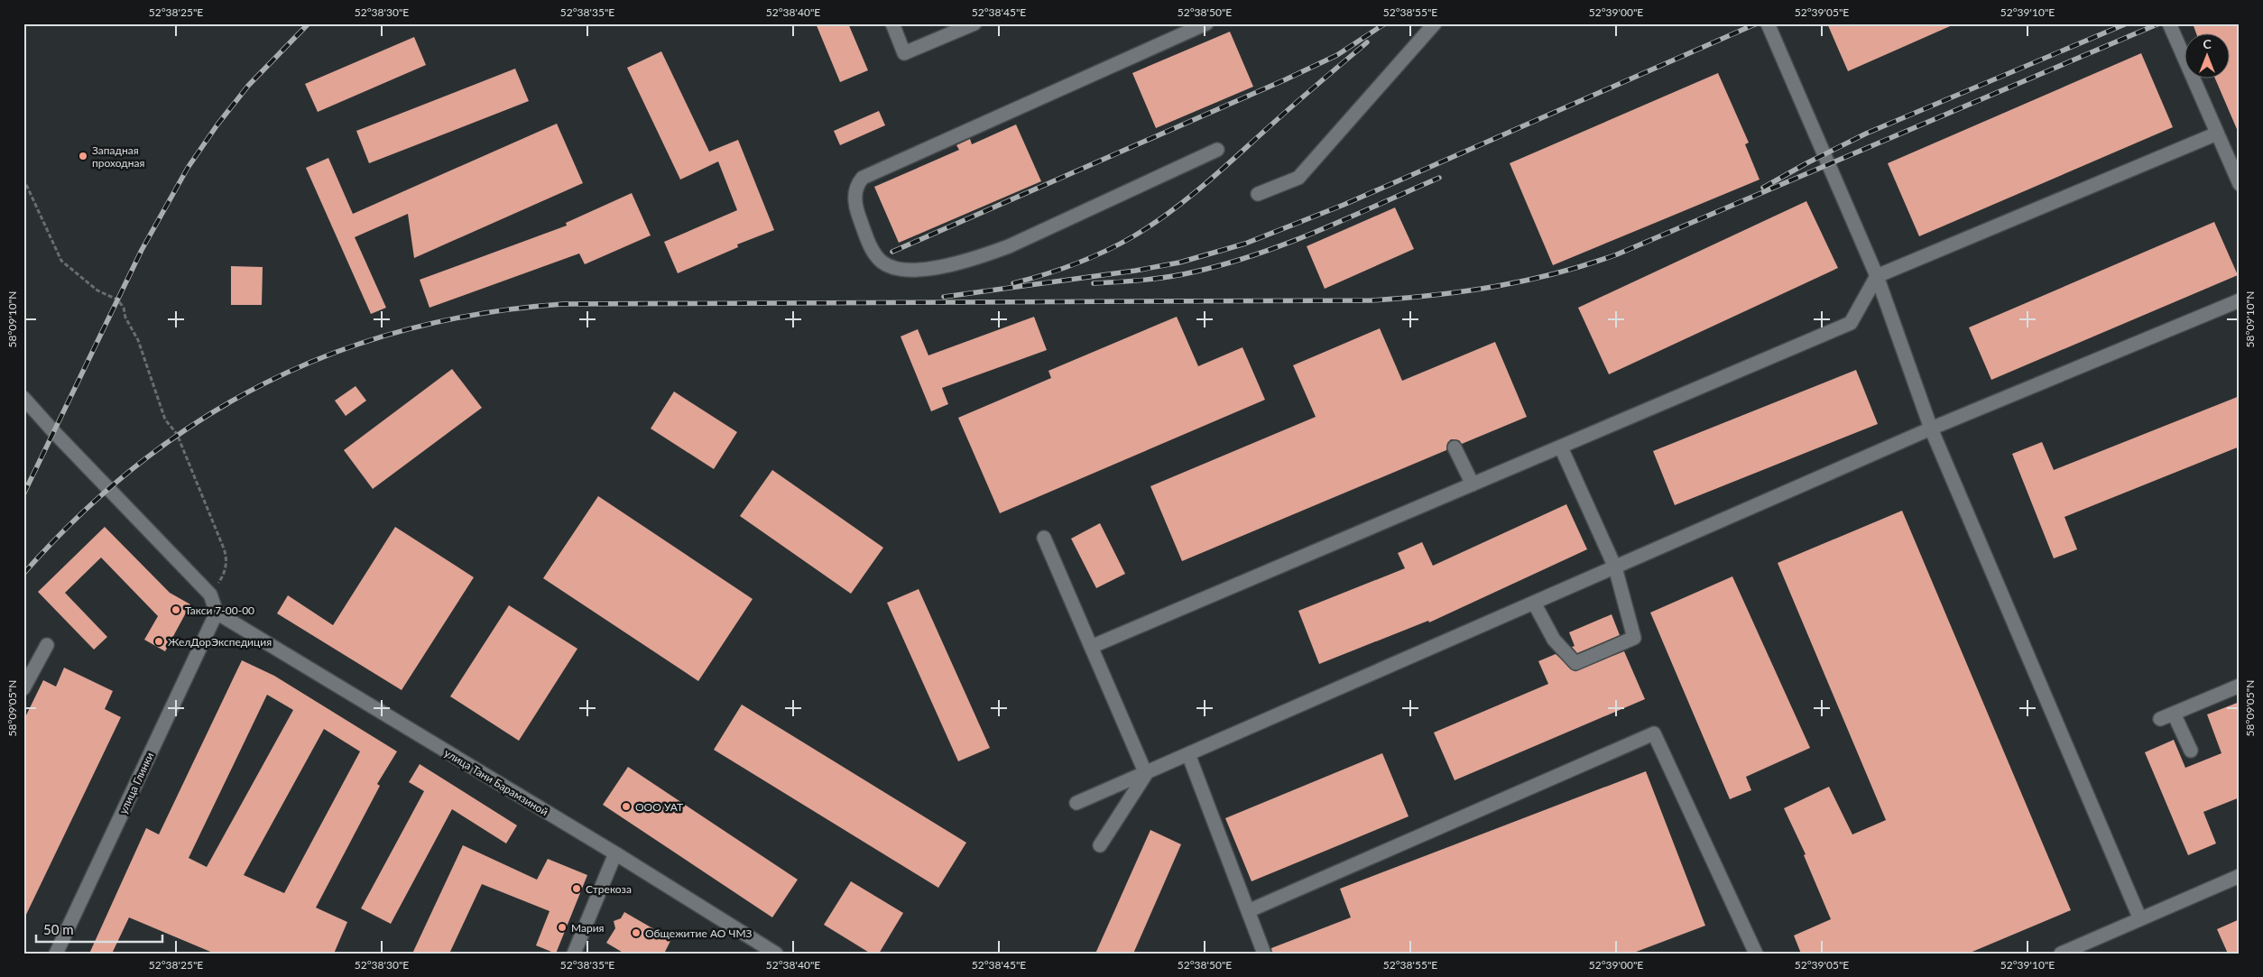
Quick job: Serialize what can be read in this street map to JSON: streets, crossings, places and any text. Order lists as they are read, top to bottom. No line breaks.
{"streets":{"street":["улица Тани Барамзиной","улица Глинки"]},"crossings":[["улица Тани Барамзиной","улица Глинки"]],"places":["Западная проходная","Такси 7-00-00","ЖелДорЭкспедиция","ООО УАТ","Стрекоза","Мария","Общежитие АО ЧМЗ"],"scale_bar":"50 m","north":"top","coordinates":["52°38'25\"E","52°38'30\"E","52°38'35\"E","52°38'40\"E","52°38'45\"E","52°38'50\"E","52°38'55\"E","52°39'00\"E","52°39'05\"E","52°39'10\"E","58°09'10\"N","58°09'05\"N"]}
